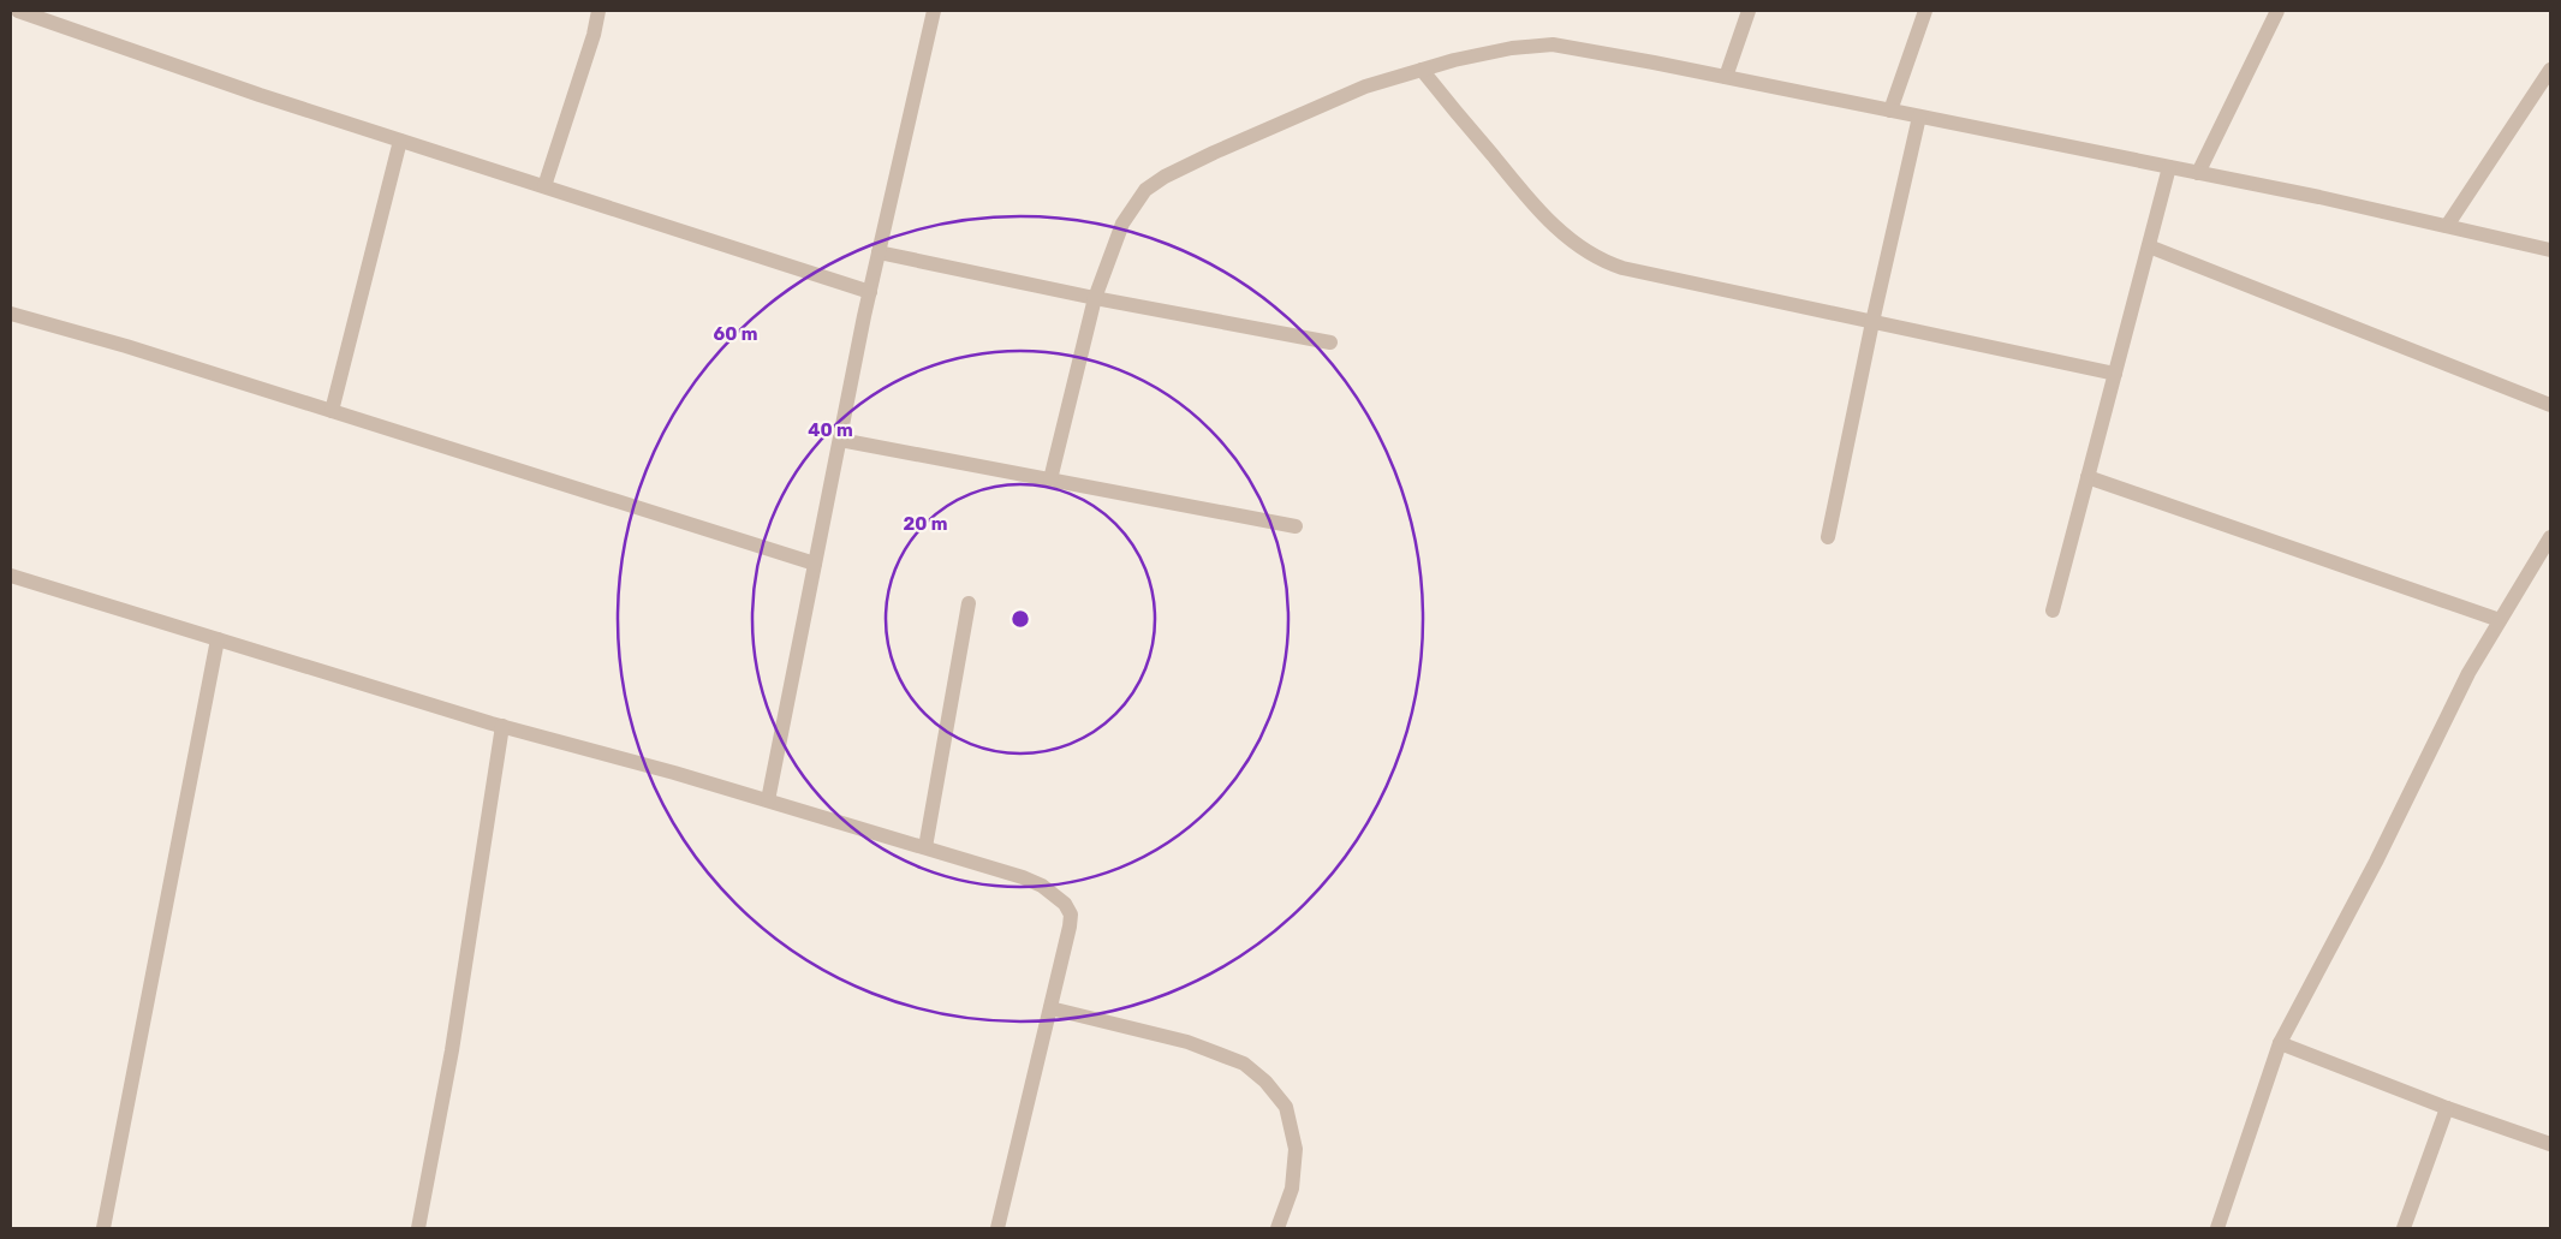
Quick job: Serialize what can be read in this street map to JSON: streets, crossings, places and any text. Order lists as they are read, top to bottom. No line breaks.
{"rings":["60 m","40 m","20 m"]}
